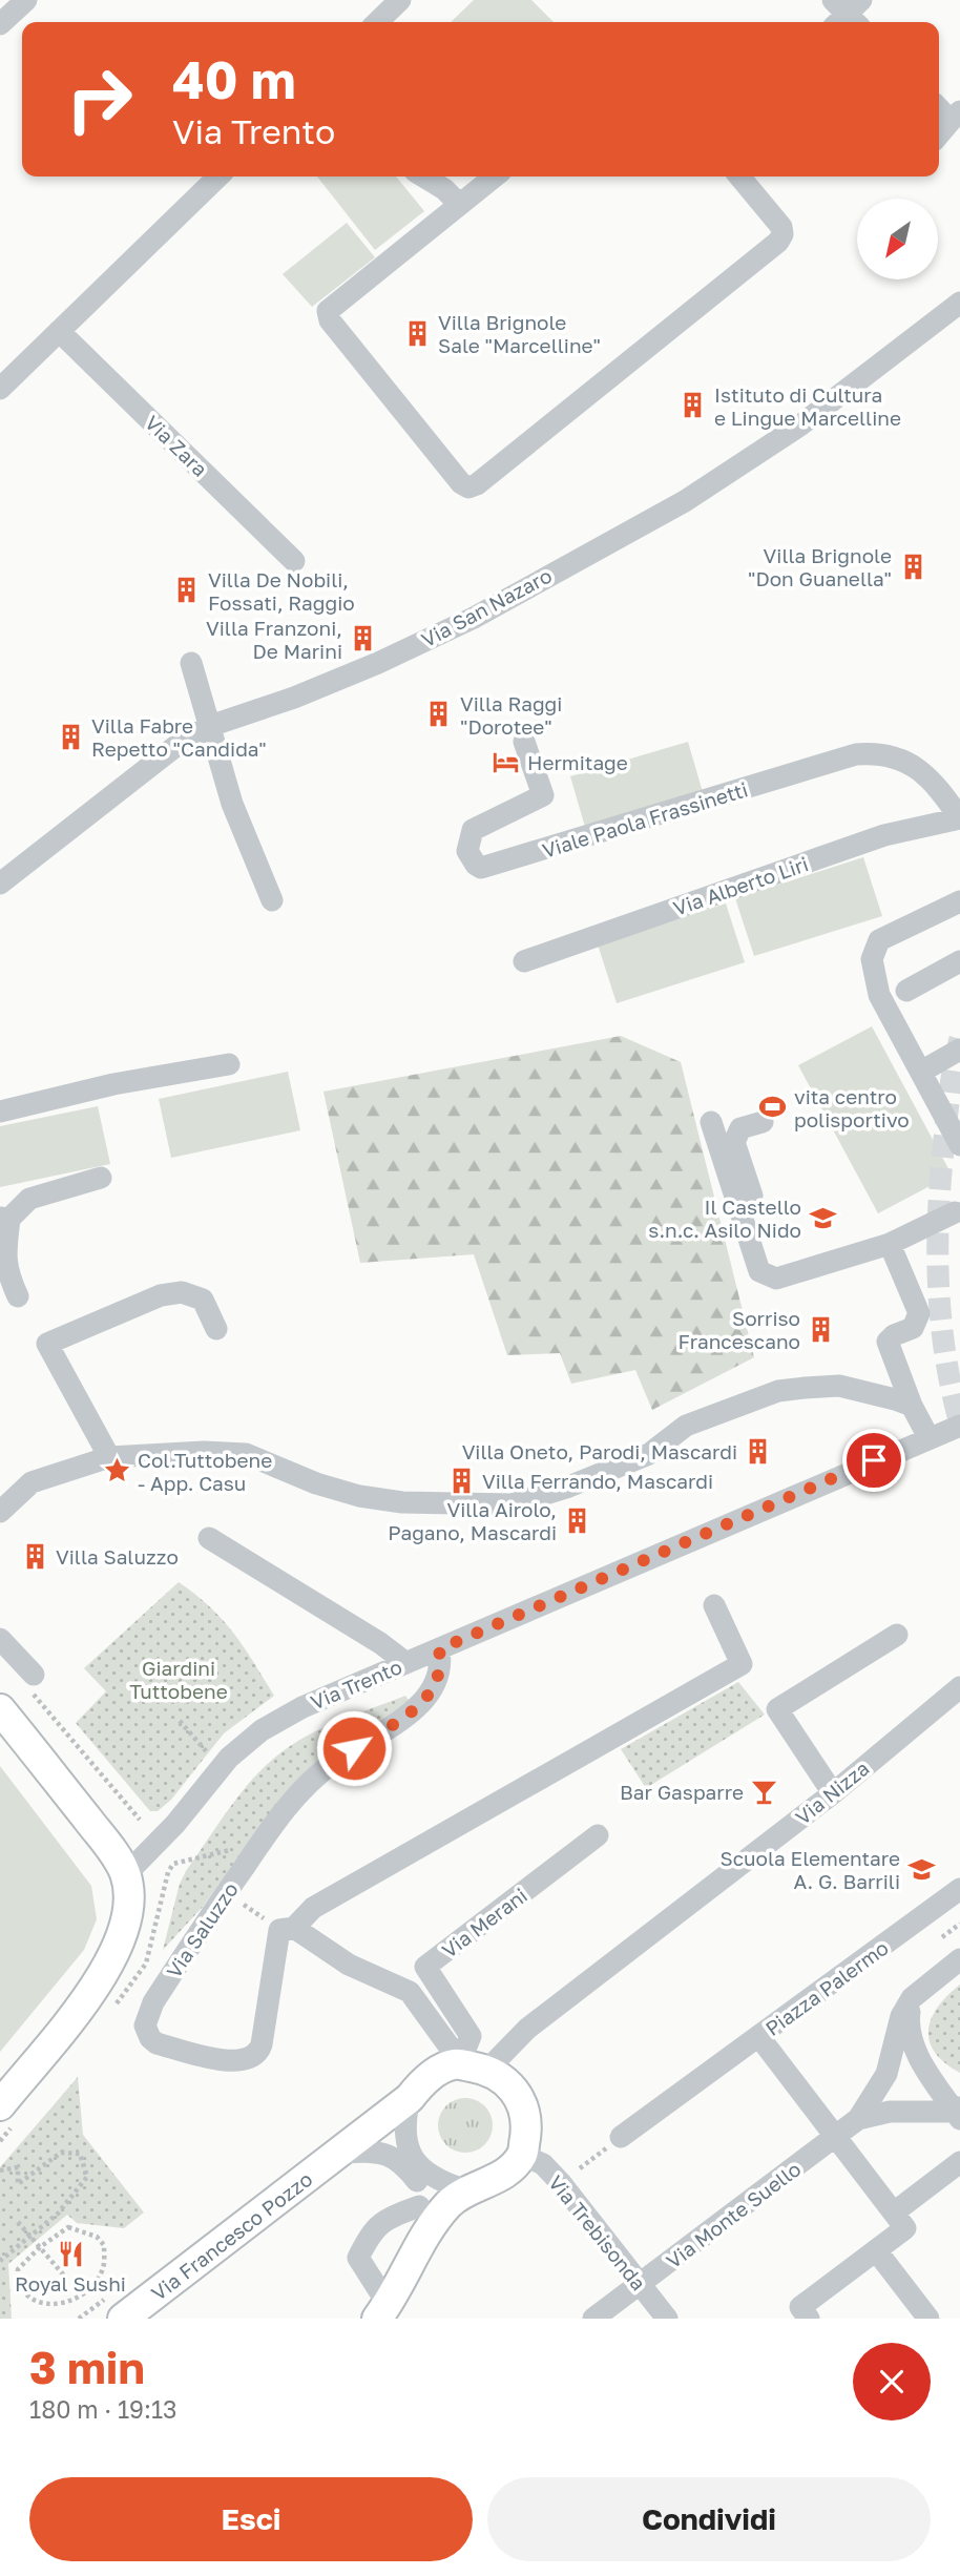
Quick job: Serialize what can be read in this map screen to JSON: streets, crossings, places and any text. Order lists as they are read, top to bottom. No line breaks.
{"streets":{"main road":["Via Francesco Pozzo"],"street":["Via Zara","Via San Nazaro","Viale Paola Frassinetti","Via Alberto Liri","Via Trento","Via Nizza","Via Merani","Via Saluzzo","Piazza Palermo","Via Monte Suello","Via Trebisonda"]},"crossings":[["Viale Paola Frassinetti","Via Alberto Liri"],["Via Trento","Via Saluzzo"],["Via Nizza","Via Merani"],["Via Nizza","Via Trebisonda"],["Via Nizza","Via Francesco Pozzo"],["Via Merani","Via Trebisonda"],["Via Merani","Via Francesco Pozzo"],["Piazza Palermo","Via Monte Suello"],["Via Monte Suello","Via Trebisonda"],["Via Trebisonda","Via Francesco Pozzo"]],"parks":["Giardini Tuttobene"],"places":{"building":["Villa Brignole Sale \"Marcelline\"","Istituto di Cultura e Lingue Marcelline","Villa Brignole \"Don Guanella\"","Villa De Nobili, Fossati, Raggio","Villa Franzoni, De Marini","Villa Raggi \"Dorotee\"","Villa Fabre Repetto \"Candida\"","Sorriso Francescano","Villa Oneto, Parodi, Mascardi","Villa Ferrando, Mascardi","Villa Airolo, Pagano, Mascardi","Villa Saluzzo"],"hotel":["Hermitage"],"sports":["vita centro polisportivo"],"school or university":["Il Castello s.n.c. Asilo Nido","Scuola Elementare A. G. Barrili"],"place":["Col.Tuttobene - App. Casu"],"bar":["Bar Gasparre"],"restaurant":["Royal Sushi"]},"north":"bottom left","page":{"turn":["40 m","Via Trento"],"heading":["3 min","180 m · 19:13"],"buttons":["Esci","Condividi"]}}
